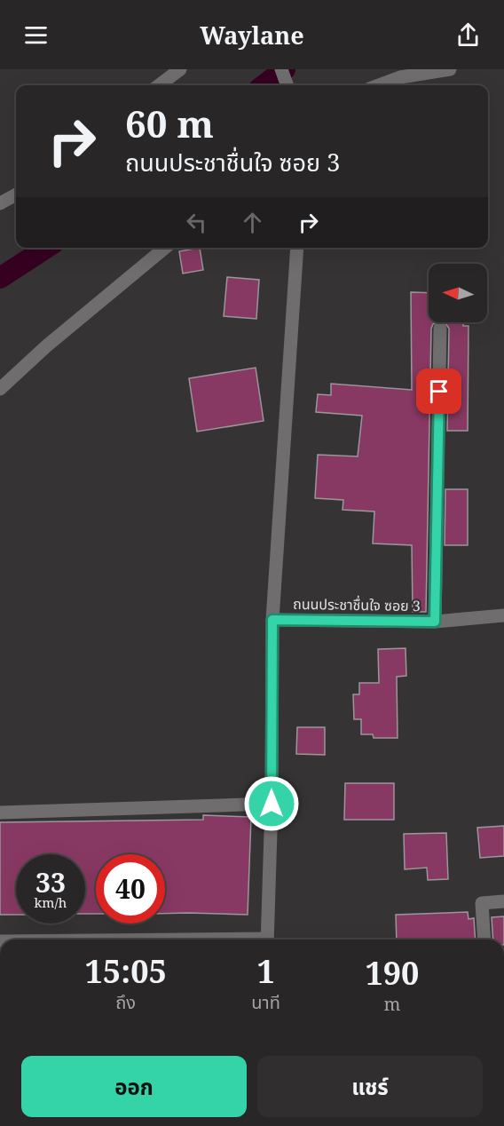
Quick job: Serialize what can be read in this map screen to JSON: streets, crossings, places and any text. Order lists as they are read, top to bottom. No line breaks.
{"streets":{"street":["ถนนประชาชื่นใจ ซอย 3"]},"north":"left","page":{"header":"Waylane","turn":["60 m","ถนนประชาชื่นใจ ซอย 3"],"speed":"33 km/h","limit":"40","eta":["15:05","ถึง","1","นาที","190","m"],"buttons":["ออก","แชร์"]}}
